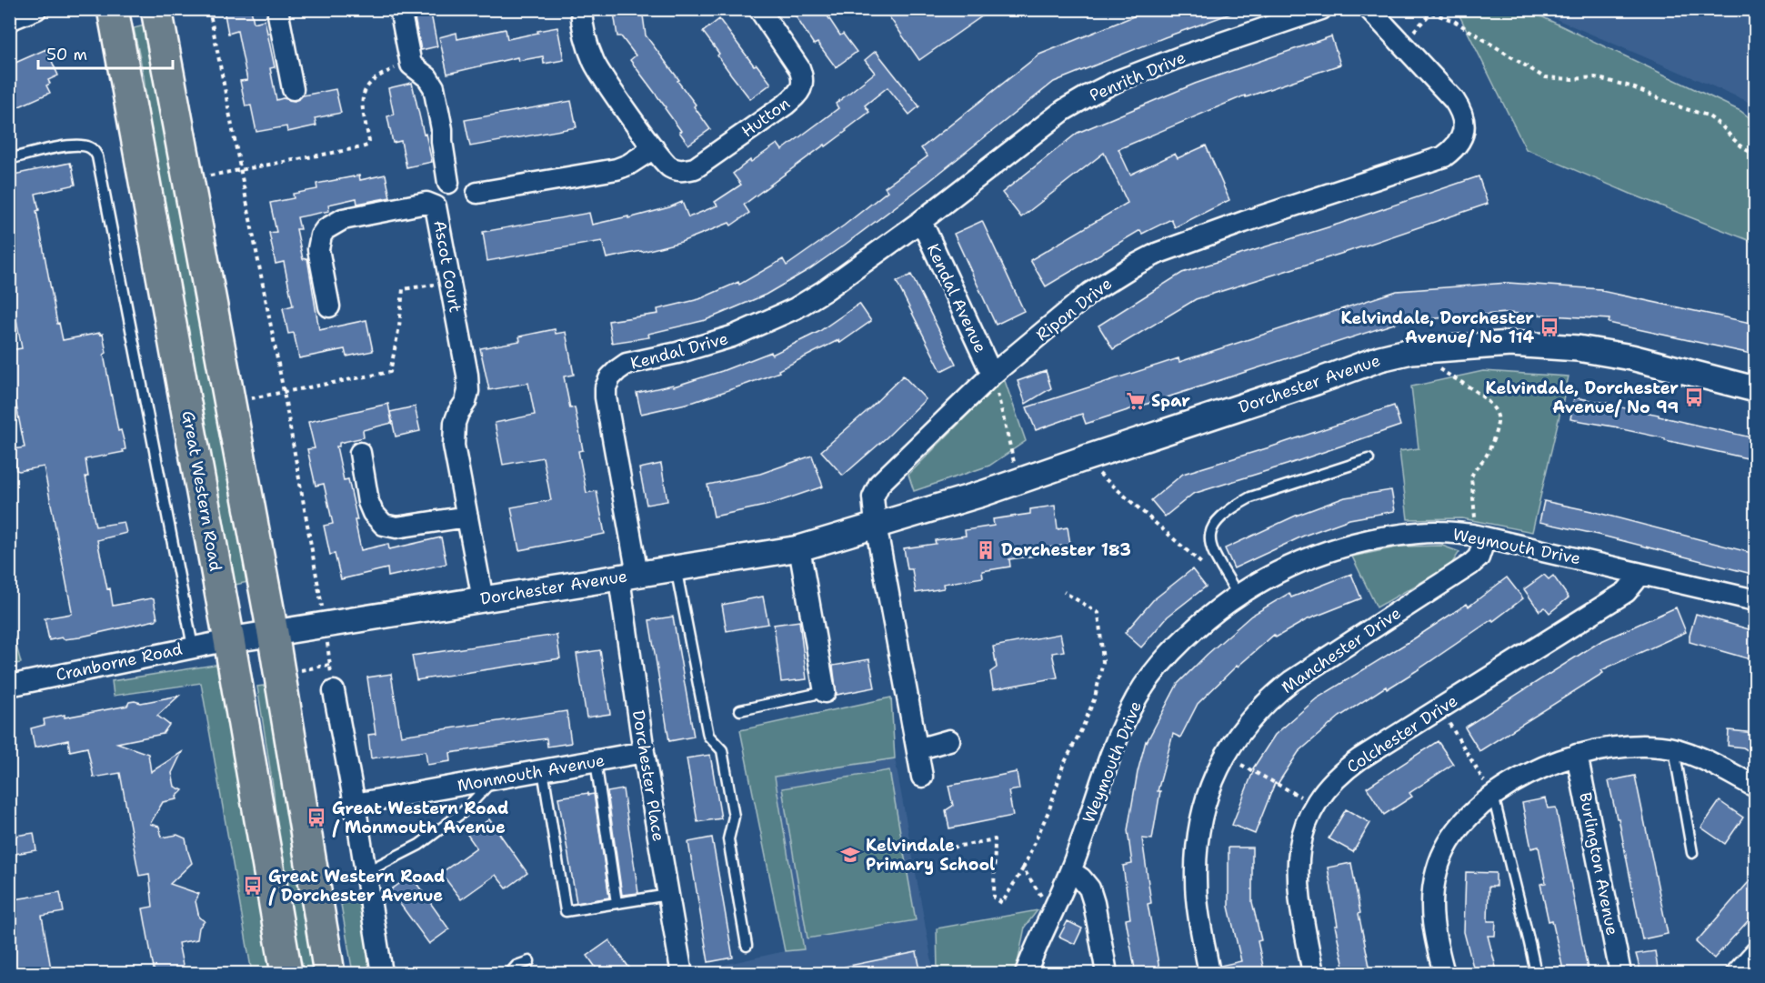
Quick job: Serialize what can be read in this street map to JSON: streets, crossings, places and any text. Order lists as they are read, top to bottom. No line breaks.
{"streets":{"main road":["Great Western Road"],"street":["Penrith Drive","Hutton","Ascot Court","Kendal Avenue","Ripon Drive","Kendal Drive","Dorchester Avenue","Weymouth Drive","Manchester Drive","Cranborne Road","Colchester Drive","Monmouth Avenue","Dorchester Place","Burlington Avenue"]},"crossings":[["Penrith Drive","Kendal Avenue"],["Penrith Drive","Kendal Drive"],["Ascot Court","Dorchester Avenue"],["Kendal Avenue","Ripon Drive"],["Kendal Avenue","Kendal Drive"],["Ripon Drive","Dorchester Avenue"],["Kendal Drive","Dorchester Avenue"],["Kendal Drive","Dorchester Place"],["Dorchester Avenue","Great Western Road"],["Dorchester Avenue","Cranborne Road"],["Dorchester Avenue","Dorchester Place"],["Great Western Road","Cranborne Road"],["Weymouth Drive","Manchester Drive"],["Weymouth Drive","Colchester Drive"],["Monmouth Avenue","Dorchester Place"]],"places":{"bus stop":["Kelvindale, Dorchester Avenue/ No 114","Kelvindale, Dorchester Avenue/ No 99","Great Western Road / Monmouth Avenue","Great Western Road / Dorchester Avenue"],"supermarket":["Spar"],"building":["Dorchester 183"],"school or university":["Kelvindale Primary School"]},"scale_bar":"50 m"}
